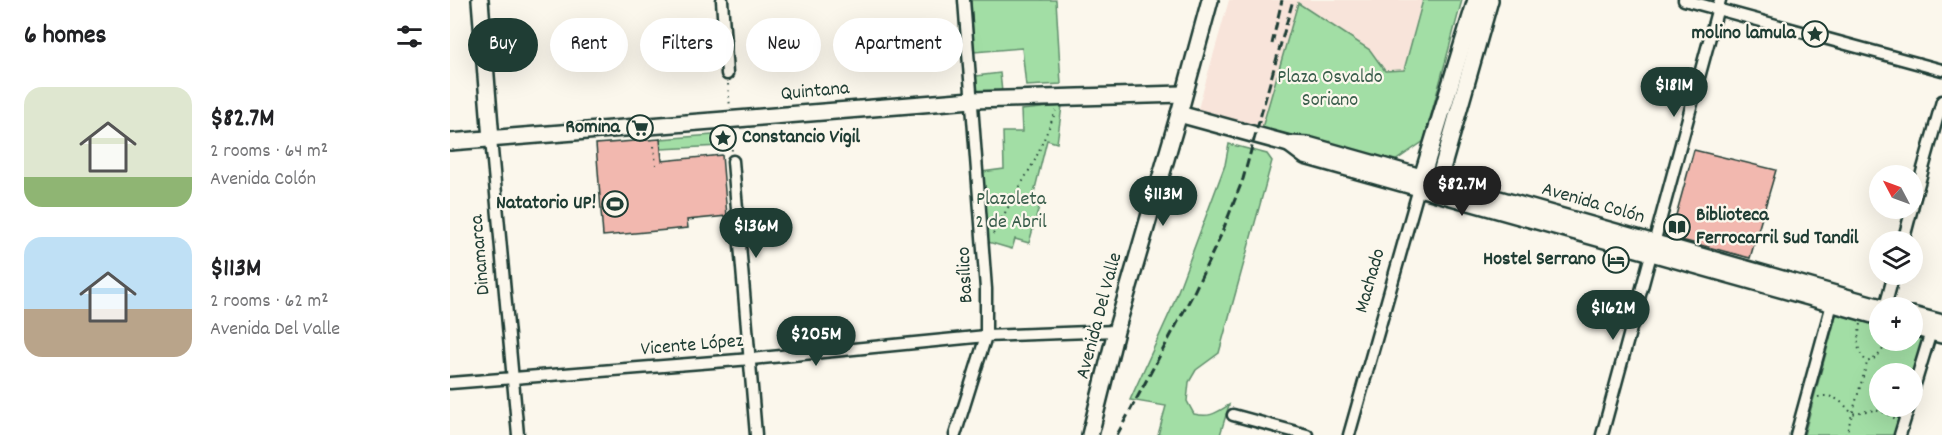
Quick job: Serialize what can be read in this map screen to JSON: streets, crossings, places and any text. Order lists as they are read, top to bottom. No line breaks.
{"streets":{"main road":["Quintana","Avenida Colón","Dinamarca","Machado","Avenida Del Valle"],"street":["Basílico","Vicente López"]},"crossings":[["Quintana","Dinamarca"],["Quintana","Basílico"],["Quintana","Avenida Del Valle"],["Avenida Colón","Machado"],["Avenida Colón","Avenida Del Valle"],["Dinamarca","Vicente López"],["Basílico","Vicente López"],["Avenida Del Valle","Vicente López"]],"parks":["Plaza Osvaldo Soriano","Plazoleta 2 de Abril"],"places":{"place":["molino lamula","Constancio Vigil"],"supermarket":["Romina"],"sports":["Natatorio UP!"],"library":["Biblioteca Ferrocarril Sud Tandil"],"hotel":["Hostel Serrano"]},"north":"top left","page":{"heading":"6 homes","chip":["Buy","Rent","Filters","New","Apartment"],"price":["$181M","$82.7M","$113M","$136M","$162M","$205M"],"list":[{"name":"$82.7M","note":"2 rooms · 64 m² · Avenida Colón"},{"name":"$113M","note":"2 rooms · 62 m² · Avenida Del Valle"}],"map_buttons":["+","−"]}}
